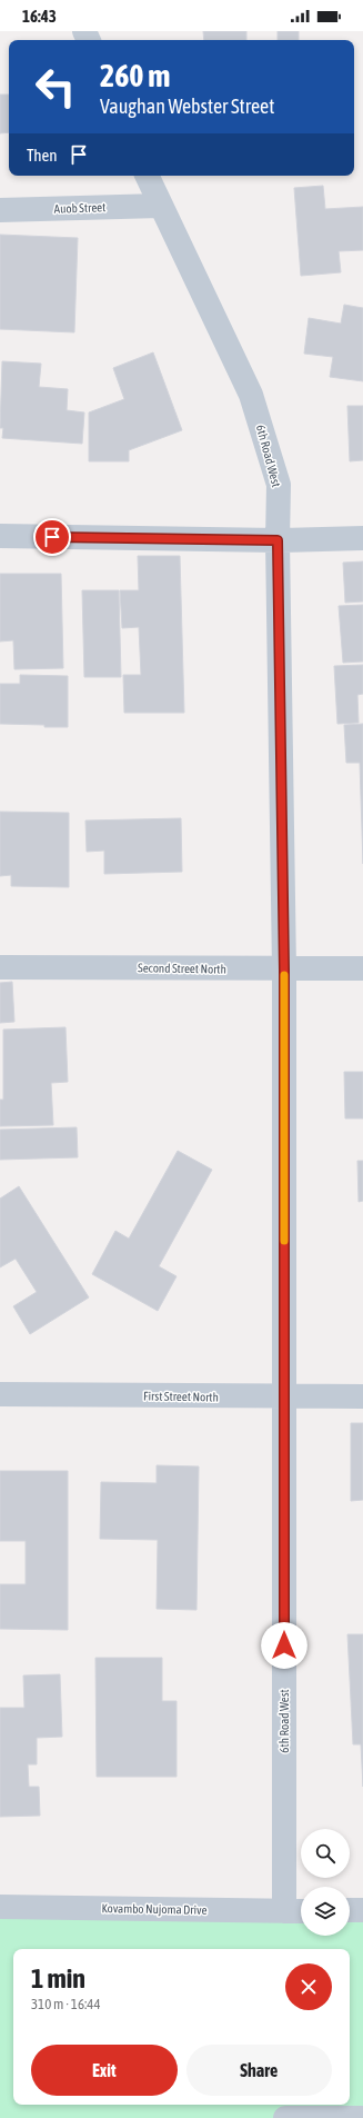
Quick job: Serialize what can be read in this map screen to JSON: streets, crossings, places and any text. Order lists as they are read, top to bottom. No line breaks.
{"streets":{"street":["Auob Street","6th Road West","Second Street North","First Street North","Kovambo Nujoma Drive"]},"crossings":[["Auob Street","6th Road West"],["6th Road West","Second Street North"],["6th Road West","First Street North"],["6th Road West","Kovambo Nujoma Drive"]],"page":{"status":"16:43","turn":["260 m","Vaughan Webster Street"],"then":"Then","heading":["1 min","310 m · 16:44"],"buttons":["Exit","Share"]}}
